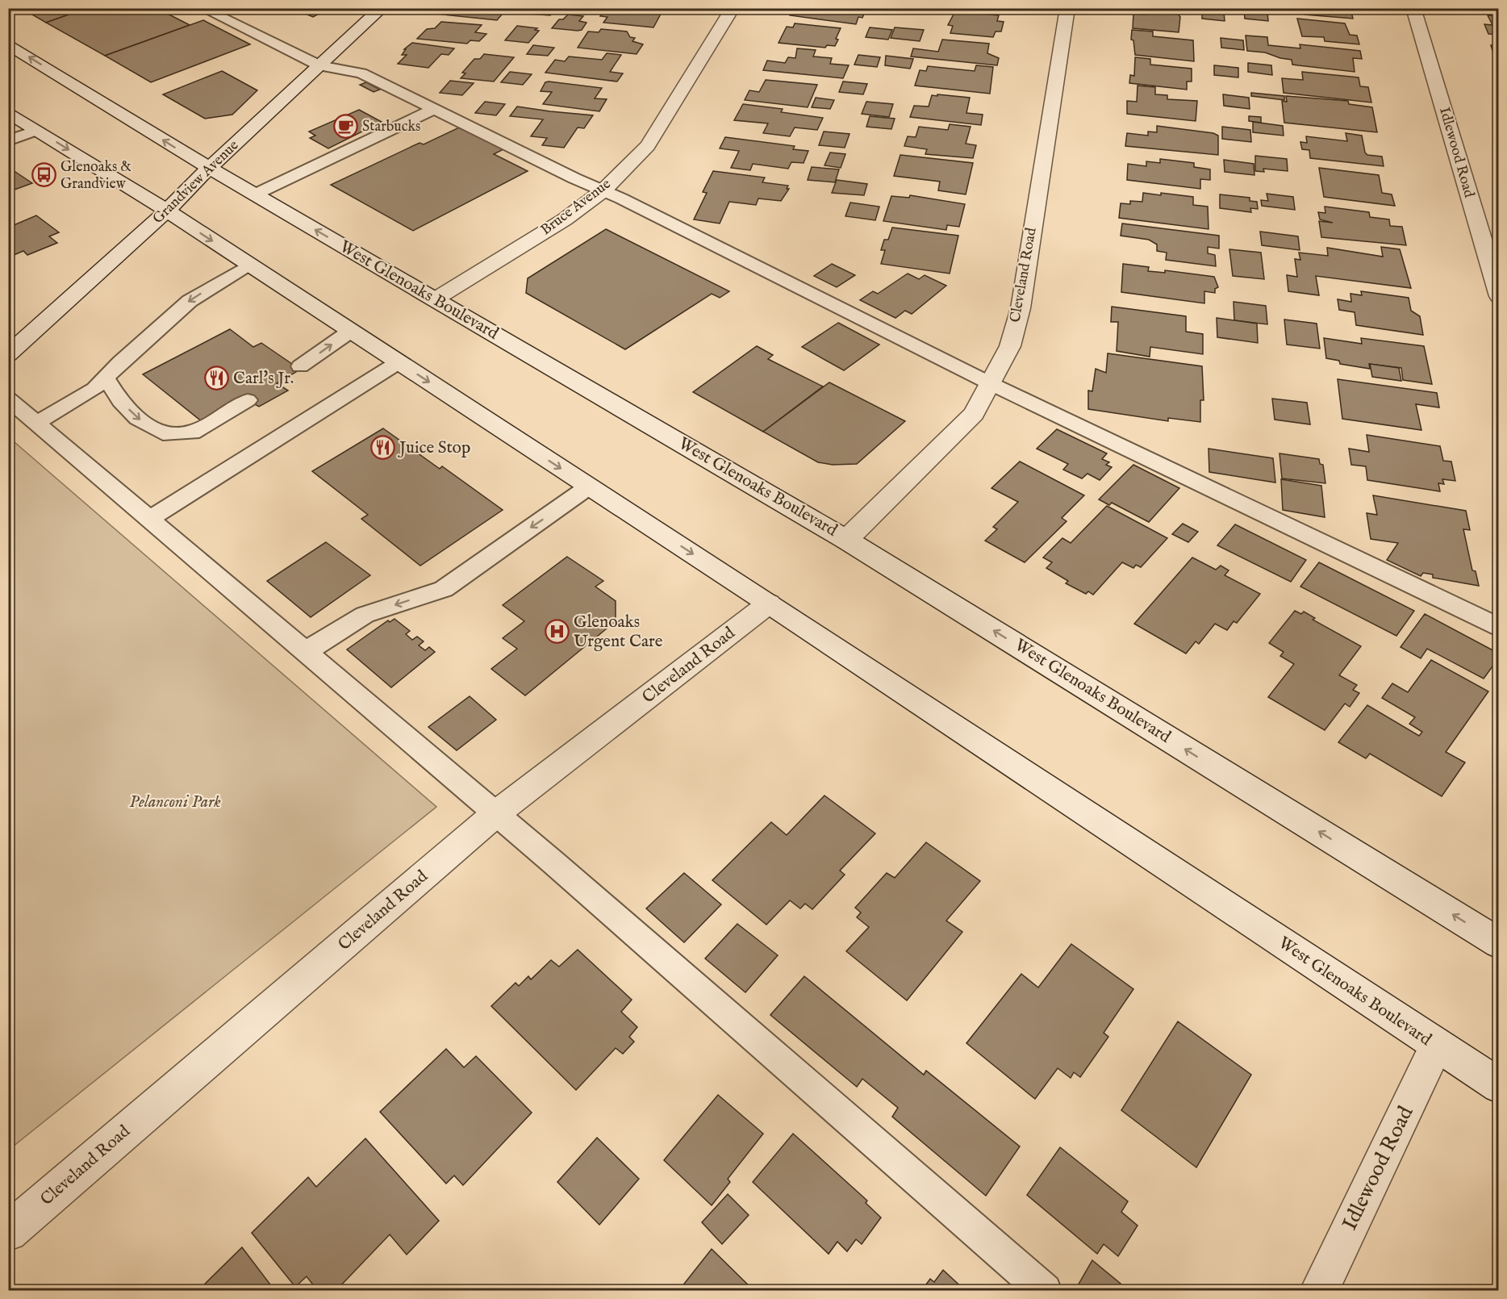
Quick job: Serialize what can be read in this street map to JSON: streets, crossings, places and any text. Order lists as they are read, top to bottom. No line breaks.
{"streets":{"street":["Idlewood Road","Grandview Avenue","Bruce Avenue","Cleveland Road","West Glenoaks Boulevard"]},"crossings":[["Idlewood Road","West Glenoaks Boulevard"],["Grandview Avenue","West Glenoaks Boulevard"],["Bruce Avenue","West Glenoaks Boulevard"],["Cleveland Road","West Glenoaks Boulevard"]],"parks":["Pelanconi Park"],"places":{"cafe":["Starbucks"],"bus stop":["Glenoaks & Grandview"],"restaurant":["Carl's Jr.","Juice Stop"],"hospital":["Glenoaks Urgent Care"]}}
